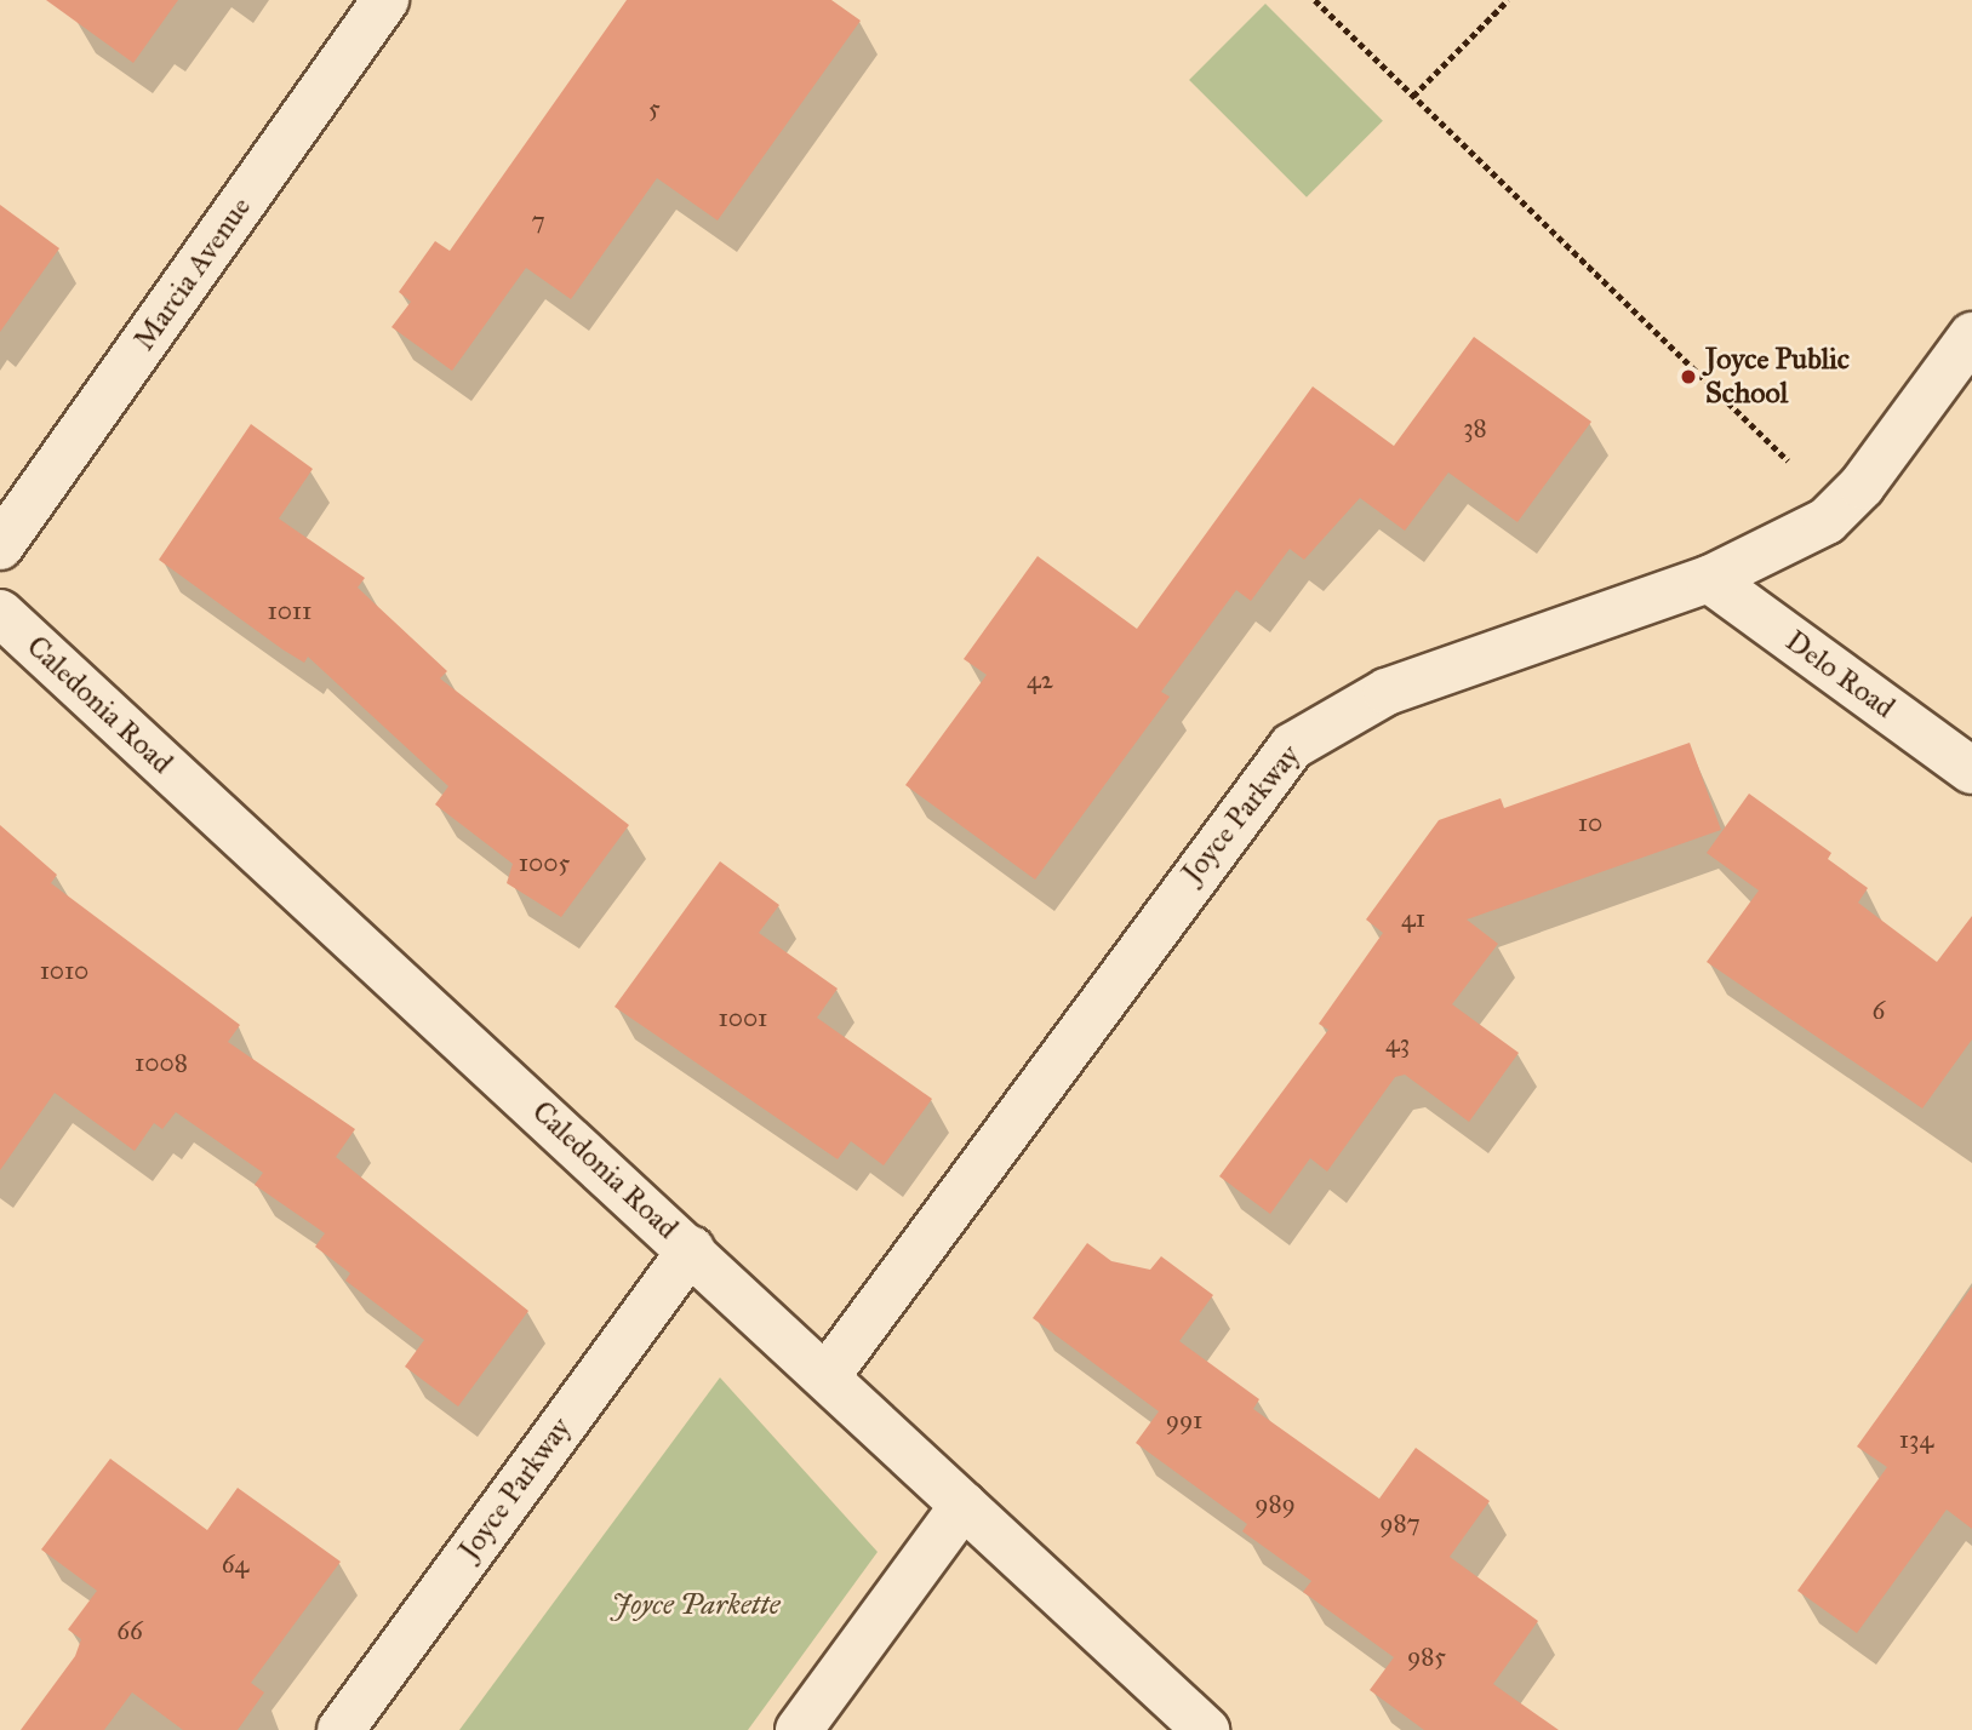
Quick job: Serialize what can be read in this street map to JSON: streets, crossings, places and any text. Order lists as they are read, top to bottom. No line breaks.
{"streets":{"street":["Marcia Avenue","Delo Road","Caledonia Road","Joyce Parkway"]},"crossings":[["Delo Road","Joyce Parkway"],["Caledonia Road","Joyce Parkway"]],"parks":["Joyce Parkette"],"places":["Joyce Public School"],"house_numbers":["5","7","38","1011","42","10","1005","41","1010","6","1001","43","1008","991","134","989","987","64","66","985"]}
